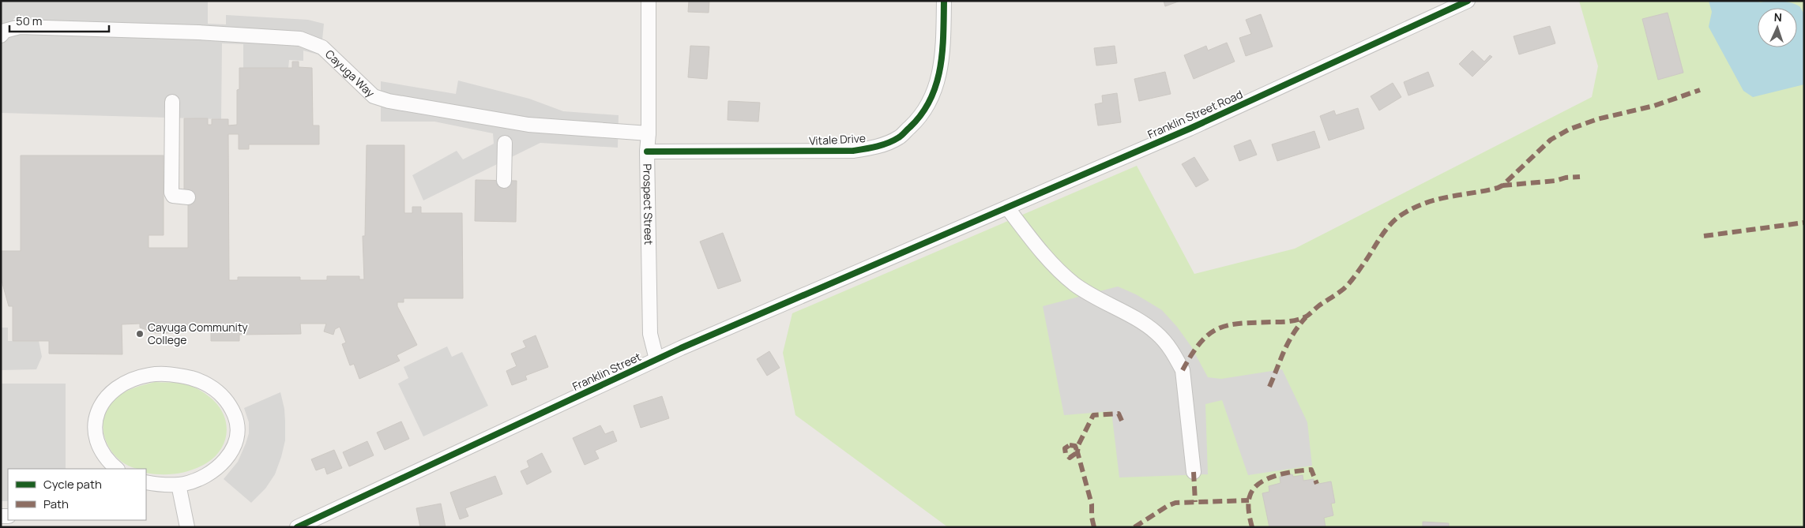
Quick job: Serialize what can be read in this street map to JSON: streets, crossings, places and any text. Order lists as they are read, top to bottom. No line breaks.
{"streets":{"street":["Cayuga Way","Franklin Street Road","Vitale Drive","Prospect Street","Franklin Street"]},"crossings":[["Cayuga Way","Prospect Street"],["Franklin Street Road","Franklin Street"],["Vitale Drive","Prospect Street"],["Prospect Street","Franklin Street"]],"places":["Cayuga Community College"],"legend":["Cycle path","Path"],"scale_bar":"50 m","north":"top"}
